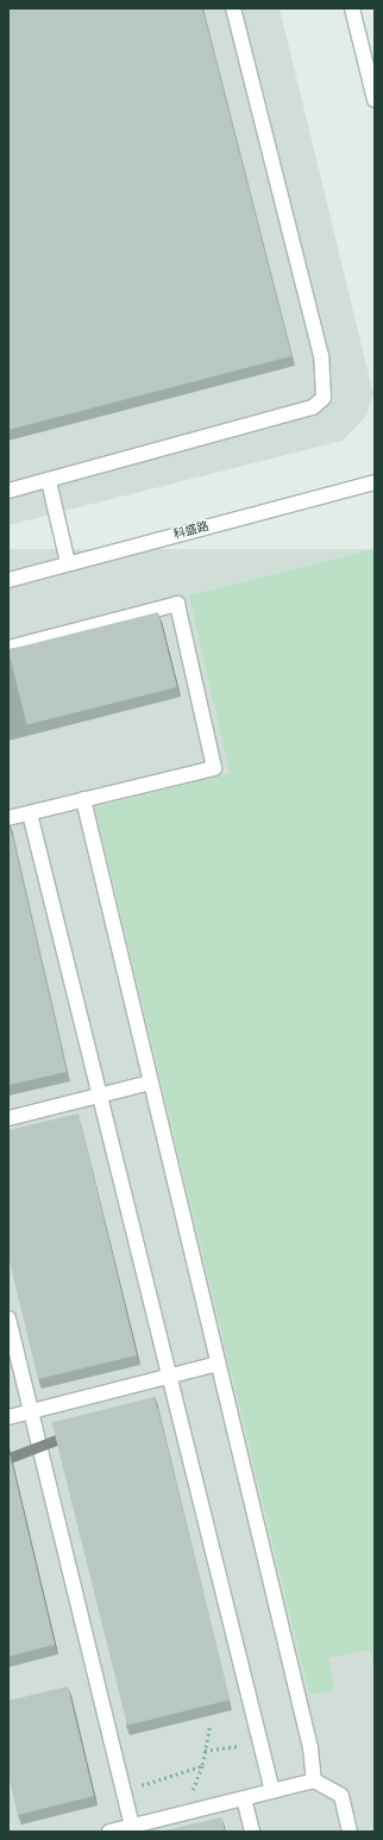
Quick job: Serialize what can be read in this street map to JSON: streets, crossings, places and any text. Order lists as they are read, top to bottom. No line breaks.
{"streets":{"street":["科盛路"]}}
